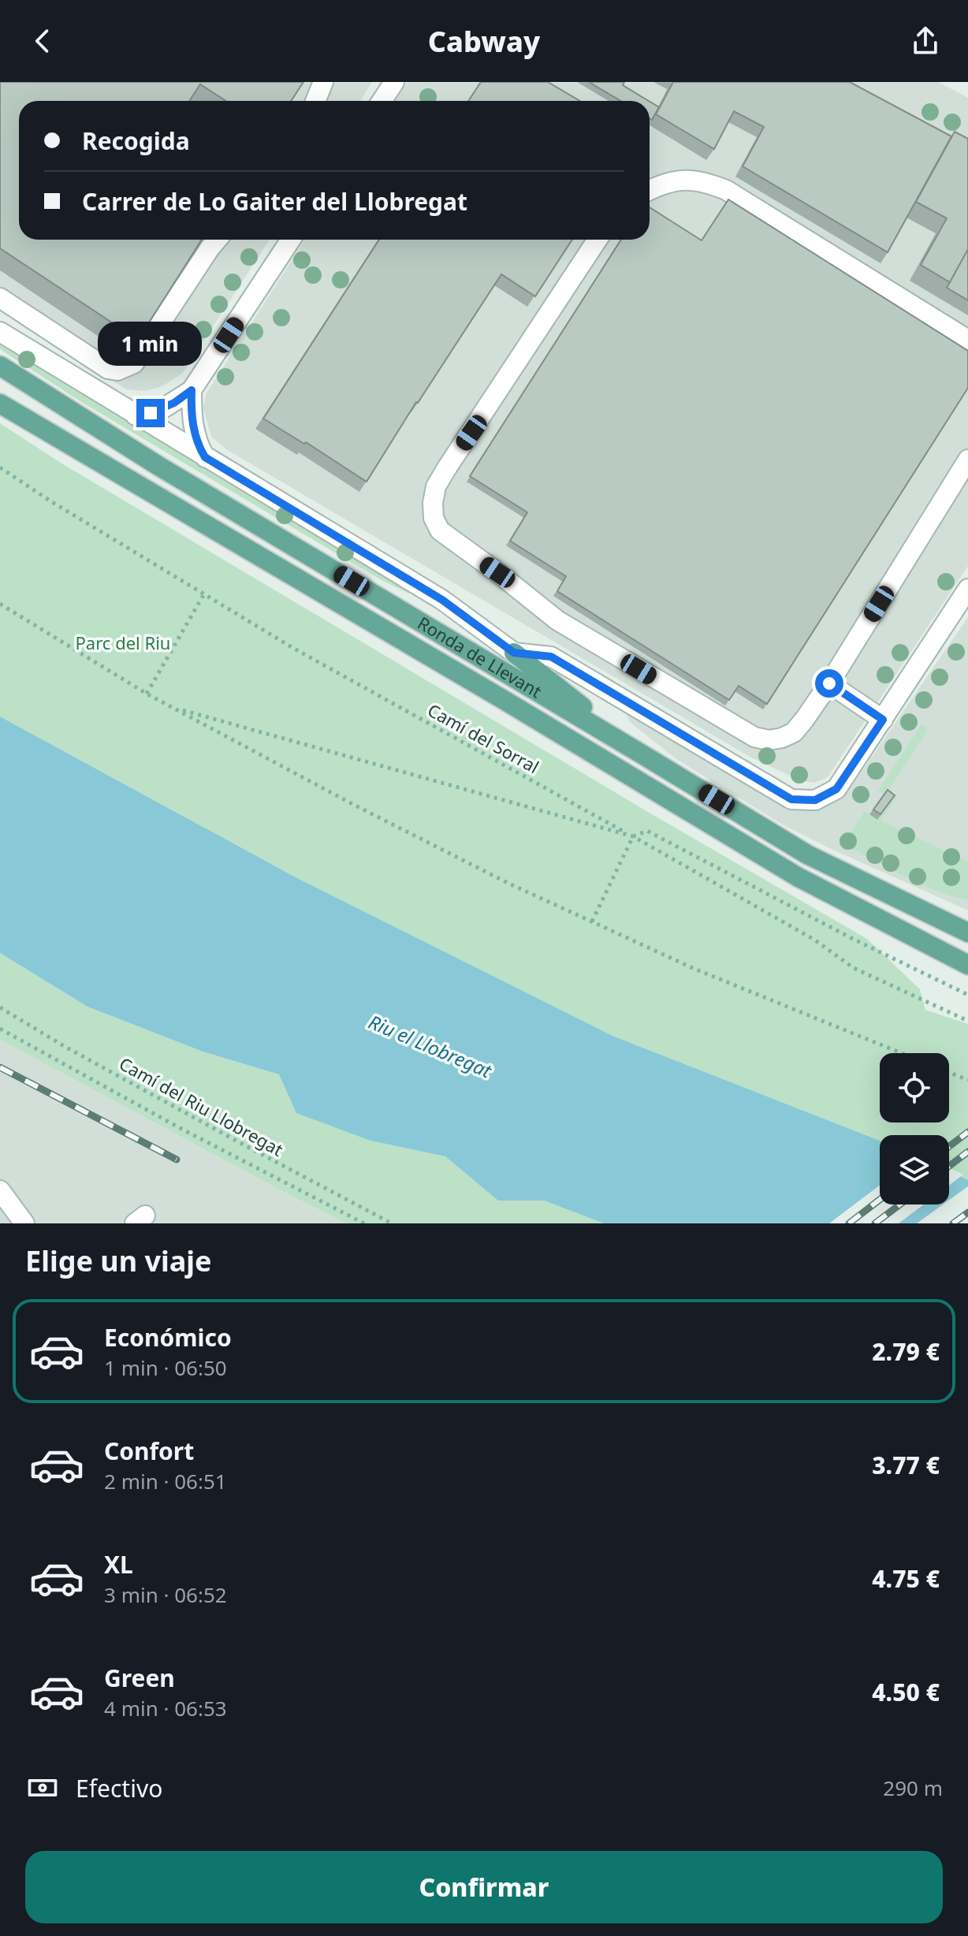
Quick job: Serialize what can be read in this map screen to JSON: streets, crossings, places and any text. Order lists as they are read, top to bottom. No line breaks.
{"streets":{"main road":["Ronda de Llevant"],"path":["Camí del Sorral","Camí del Riu Llobregat"]},"water":["Riu el Llobregat"],"parks":["Parc del Riu"],"page":{"header":"Cabway","banner":["Recogida","Carrer de Lo Gaiter del Llobregat"],"bubble":"1 min","heading":"Elige un viaje","list":[{"name":"Económico","note":"1 min · 06:50","value":"2.79 €"},{"name":"Confort","note":"2 min · 06:51","value":"3.77 €"},{"name":"XL","note":"3 min · 06:52","value":"4.75 €"},{"name":"Green","note":"4 min · 06:53","value":"4.50 €"}],"pay":["Efectivo","290 m"],"buttons":"Confirmar"}}
